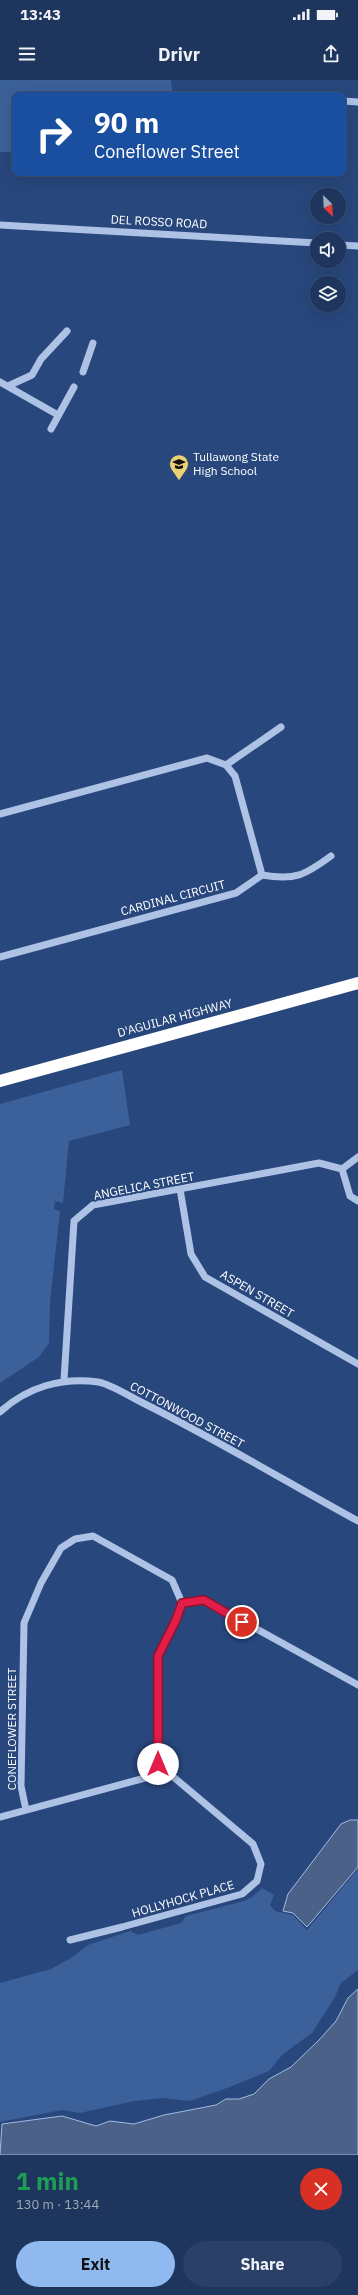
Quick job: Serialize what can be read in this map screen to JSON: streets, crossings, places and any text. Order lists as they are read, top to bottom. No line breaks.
{"streets":{"highway":["D'AGUILAR HIGHWAY"],"street":["DEL ROSSO ROAD","CARDINAL CIRCUIT","ANGELICA STREET","ASPEN STREET","COTTONWOOD STREET","CONEFLOWER STREET","HOLLYHOCK PLACE"]},"crossings":[["ANGELICA STREET","ASPEN STREET"],["ANGELICA STREET","COTTONWOOD STREET"]],"places":{"school or university":["Tullawong State High School"]},"north":"bottom right","page":{"status":"13:43","header":"Drivr","turn":["90 m","Coneflower Street"],"heading":["1 min","130 m · 13:44"],"buttons":["Exit","Share"]}}
